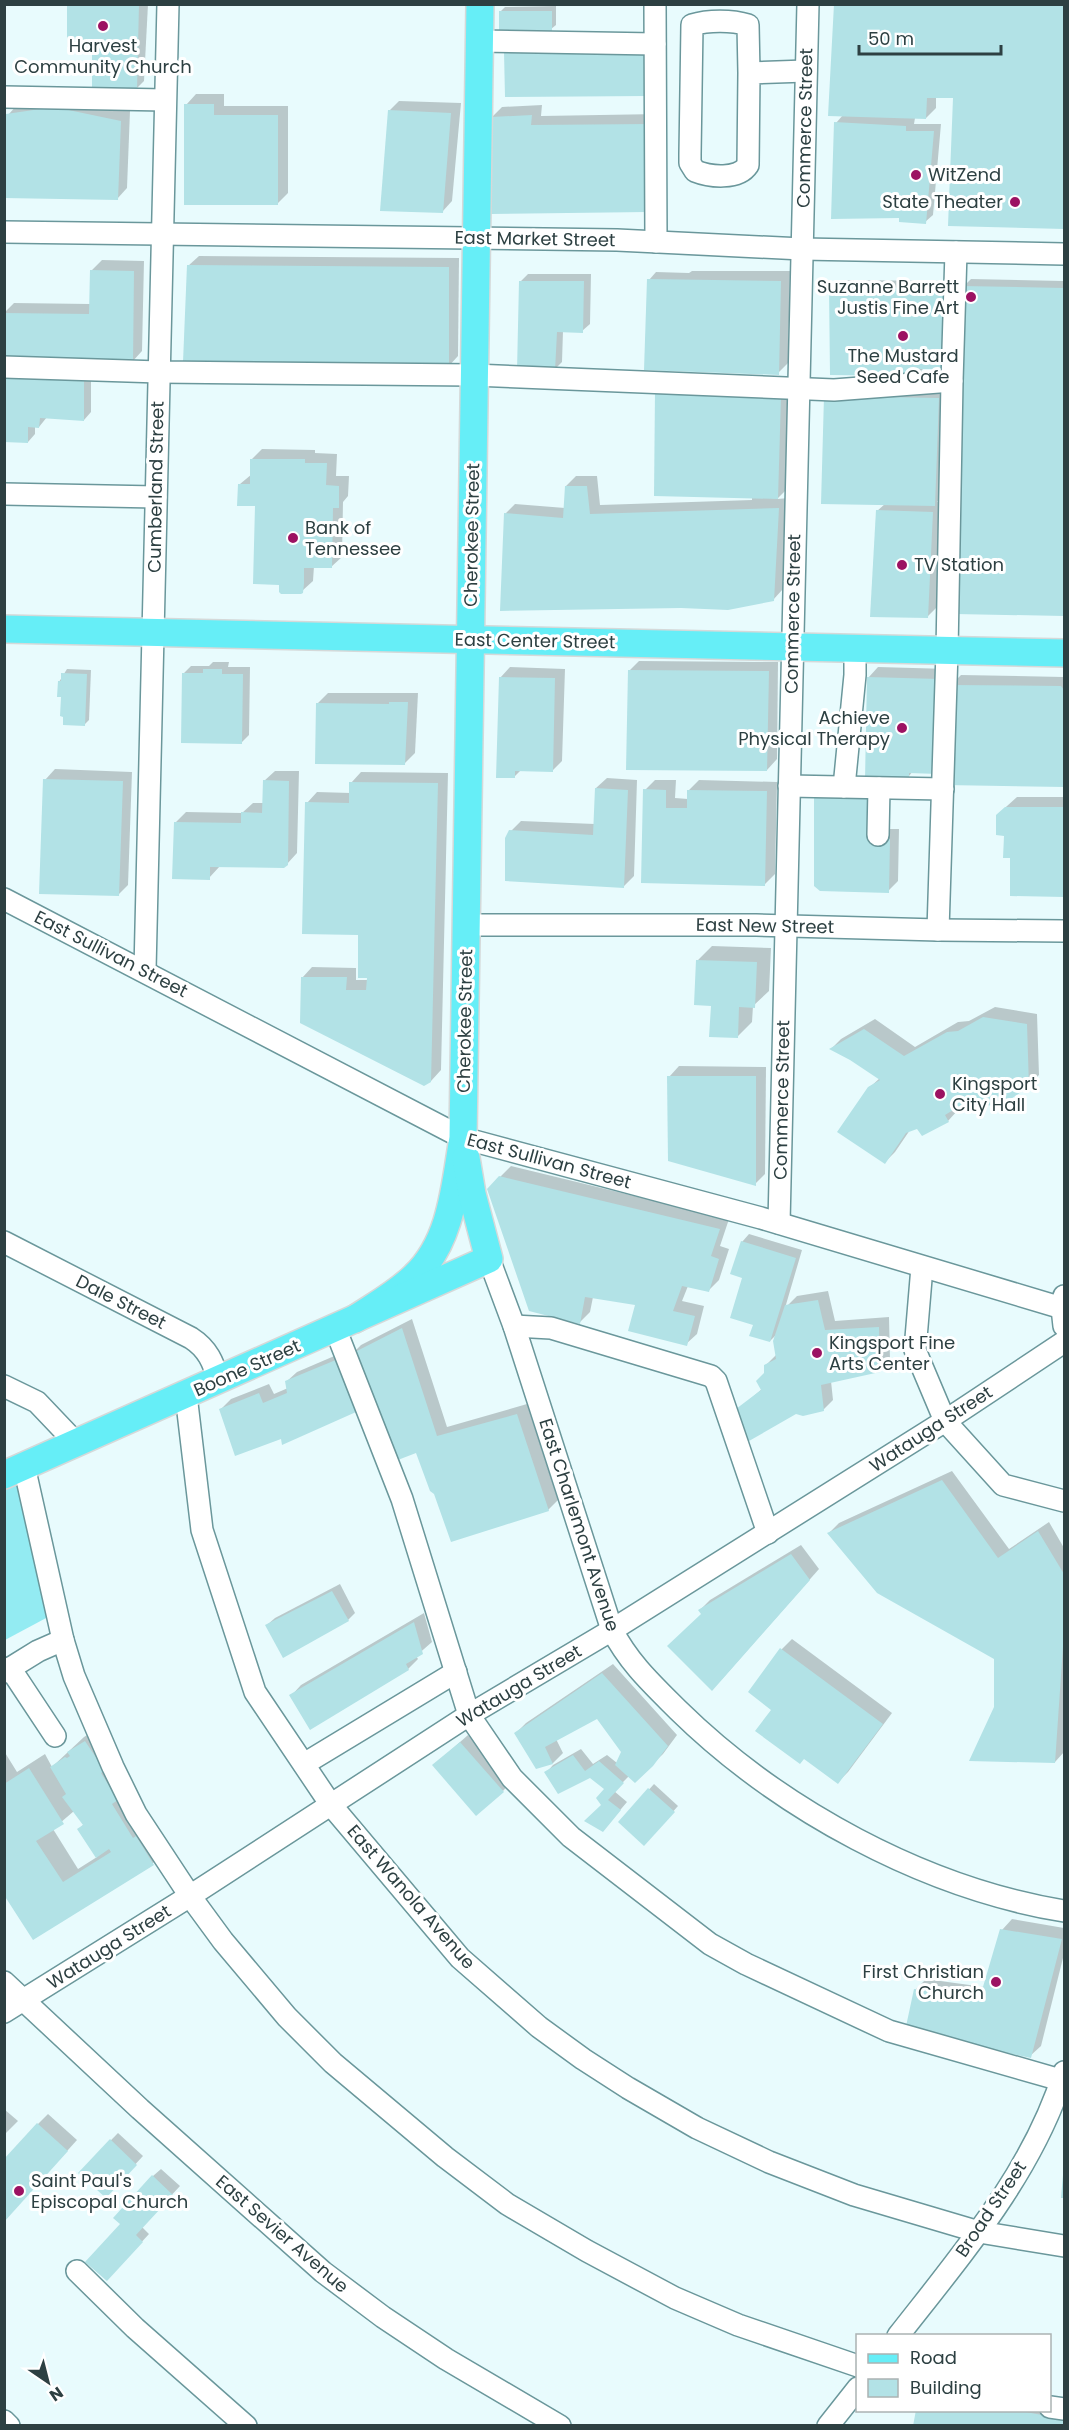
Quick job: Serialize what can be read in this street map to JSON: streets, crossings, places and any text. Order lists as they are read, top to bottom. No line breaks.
{"streets":{"main road":["Cherokee Street","East Center Street","Boone Street","East Charlemont Avenue"],"street":["Commerce Street","East Market Street","Cumberland Street","East New Street","East Sullivan Street","Dale Street","Watauga Street","East Wanola Avenue","Broad Street","East Sevier Avenue"]},"crossings":[["Commerce Street","East Market Street"],["Commerce Street","East Center Street"],["Commerce Street","East New Street"],["Commerce Street","East Sullivan Street"],["East Market Street","Cumberland Street"],["East Market Street","Cherokee Street"],["Cumberland Street","East Center Street"],["Cumberland Street","East Sullivan Street"],["Cherokee Street","East Center Street"],["Cherokee Street","East New Street"],["Cherokee Street","East Sullivan Street"],["Cherokee Street","East Charlemont Avenue"],["East Sullivan Street","East Charlemont Avenue"],["Dale Street","Boone Street"],["Boone Street","East Charlemont Avenue"],["Boone Street","East Wanola Avenue"],["Watauga Street","East Charlemont Avenue"],["Watauga Street","East Wanola Avenue"],["Watauga Street","East Sevier Avenue"],["East Wanola Avenue","Broad Street"]],"places":["Harvest Community Church","WitZend","State Theater","Suzanne Barrett Justis Fine Art","The Mustard Seed Cafe","Bank of Tennessee","TV Station","Achieve Physical Therapy","Kingsport City Hall","Kingsport Fine Arts Center","First Christian Church","Saint Paul's Episcopal Church"],"legend":["Road","Building"],"scale_bar":"50 m","north":"bottom right"}
